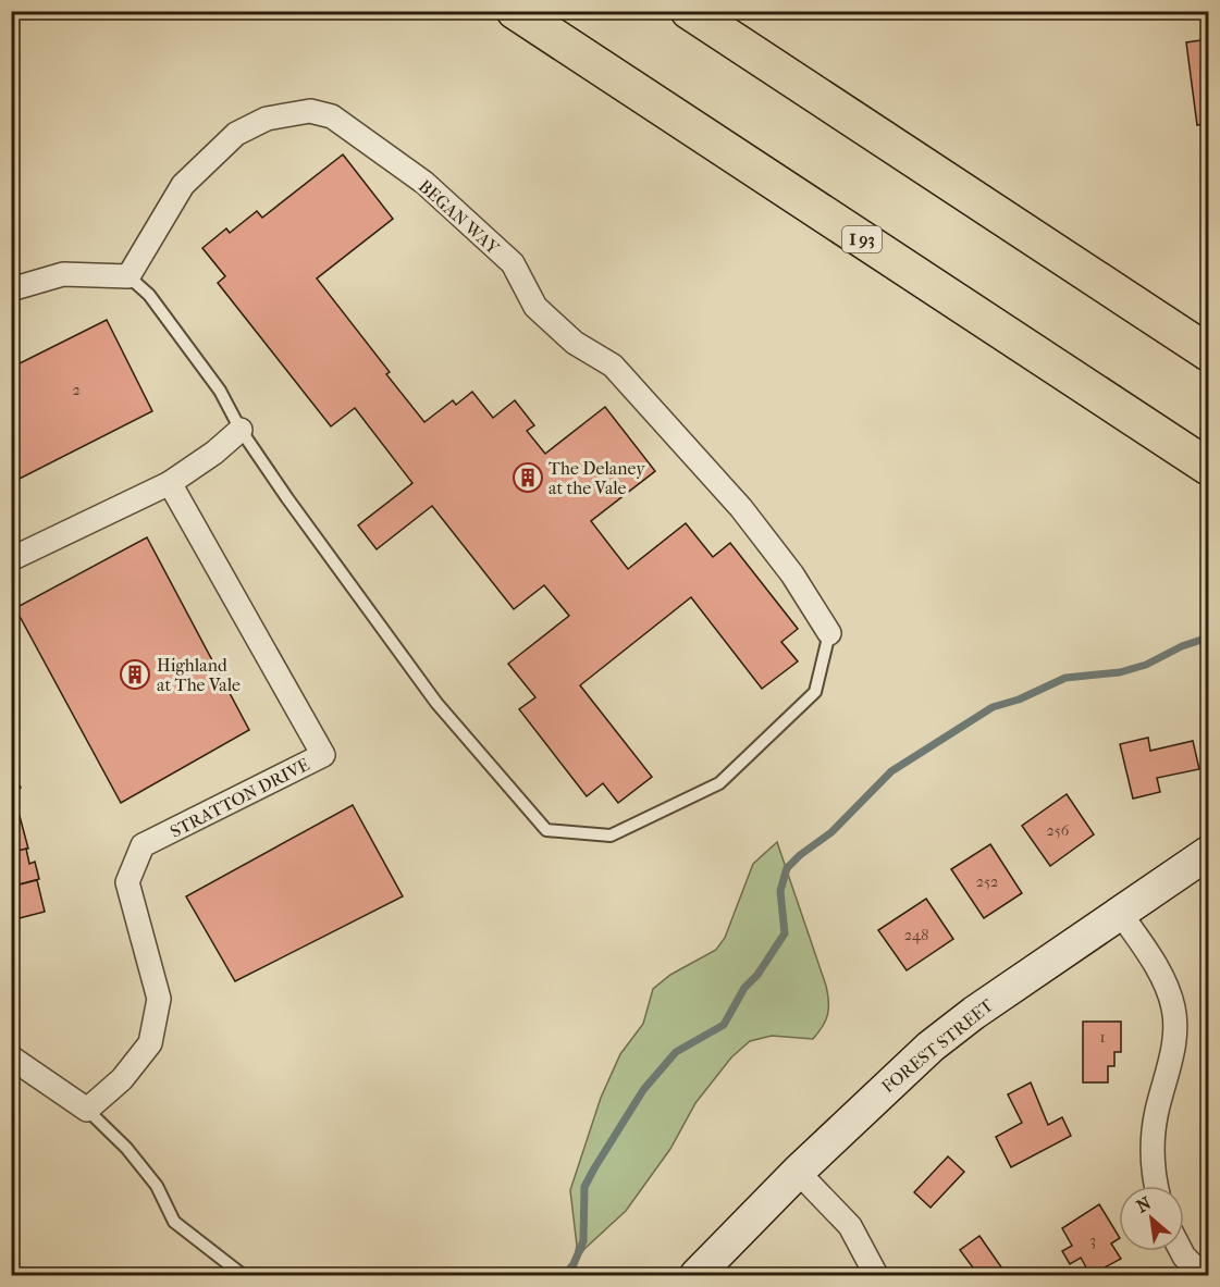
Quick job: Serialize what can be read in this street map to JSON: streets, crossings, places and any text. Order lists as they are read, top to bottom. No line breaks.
{"streets":{"highway":["I 93"],"main road":["FOREST STREET"],"street":["BEGAN WAY","STRATTON DRIVE"]},"places":{"building":["The Delaney at the Vale","Highland at The Vale"]},"house_numbers":["2","256","252","248","1","3"],"north":"top left"}
